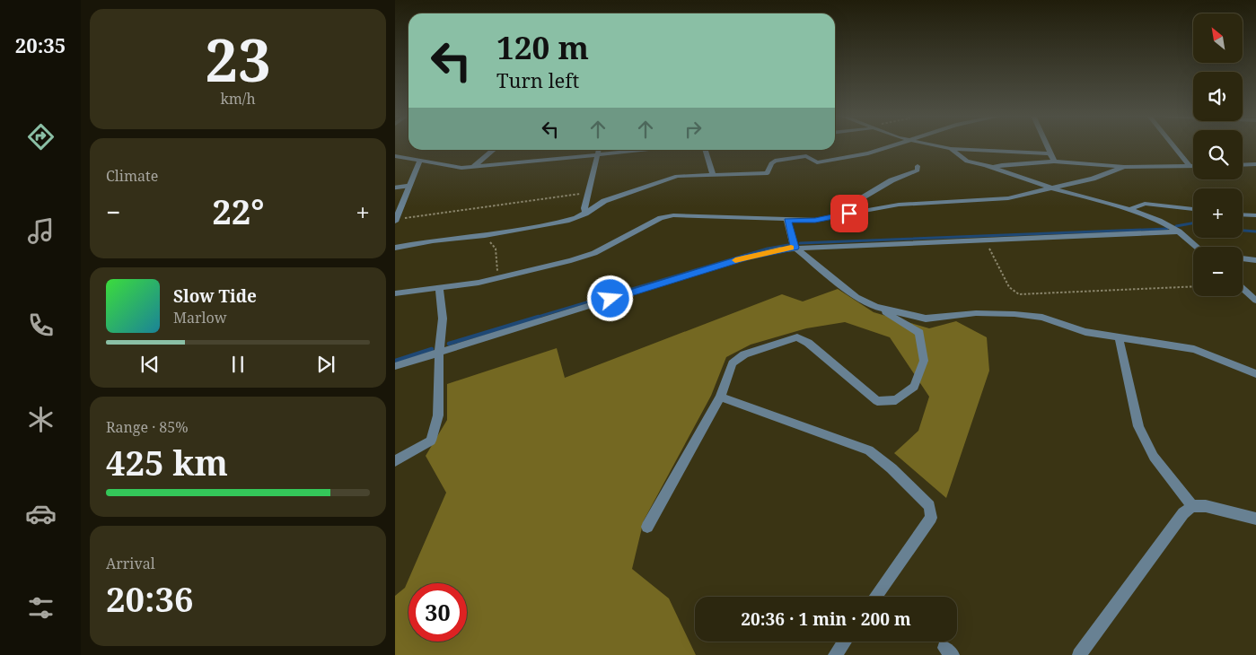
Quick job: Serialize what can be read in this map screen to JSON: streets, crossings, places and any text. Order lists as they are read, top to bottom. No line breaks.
{"north":"top left","page":{"tabs":"20:35","tile":[["23","km/h"],"Climate",["Range · 85%","425 km"],["Arrival","20:36"]],"map_buttons":["+","−"],"turn":["120 m","Turn left"],"heat":["−","22°","+"],"song":["Slow Tide","Marlow"],"limit":"30","trip":"20:36 · 1 min · 200 m"}}
